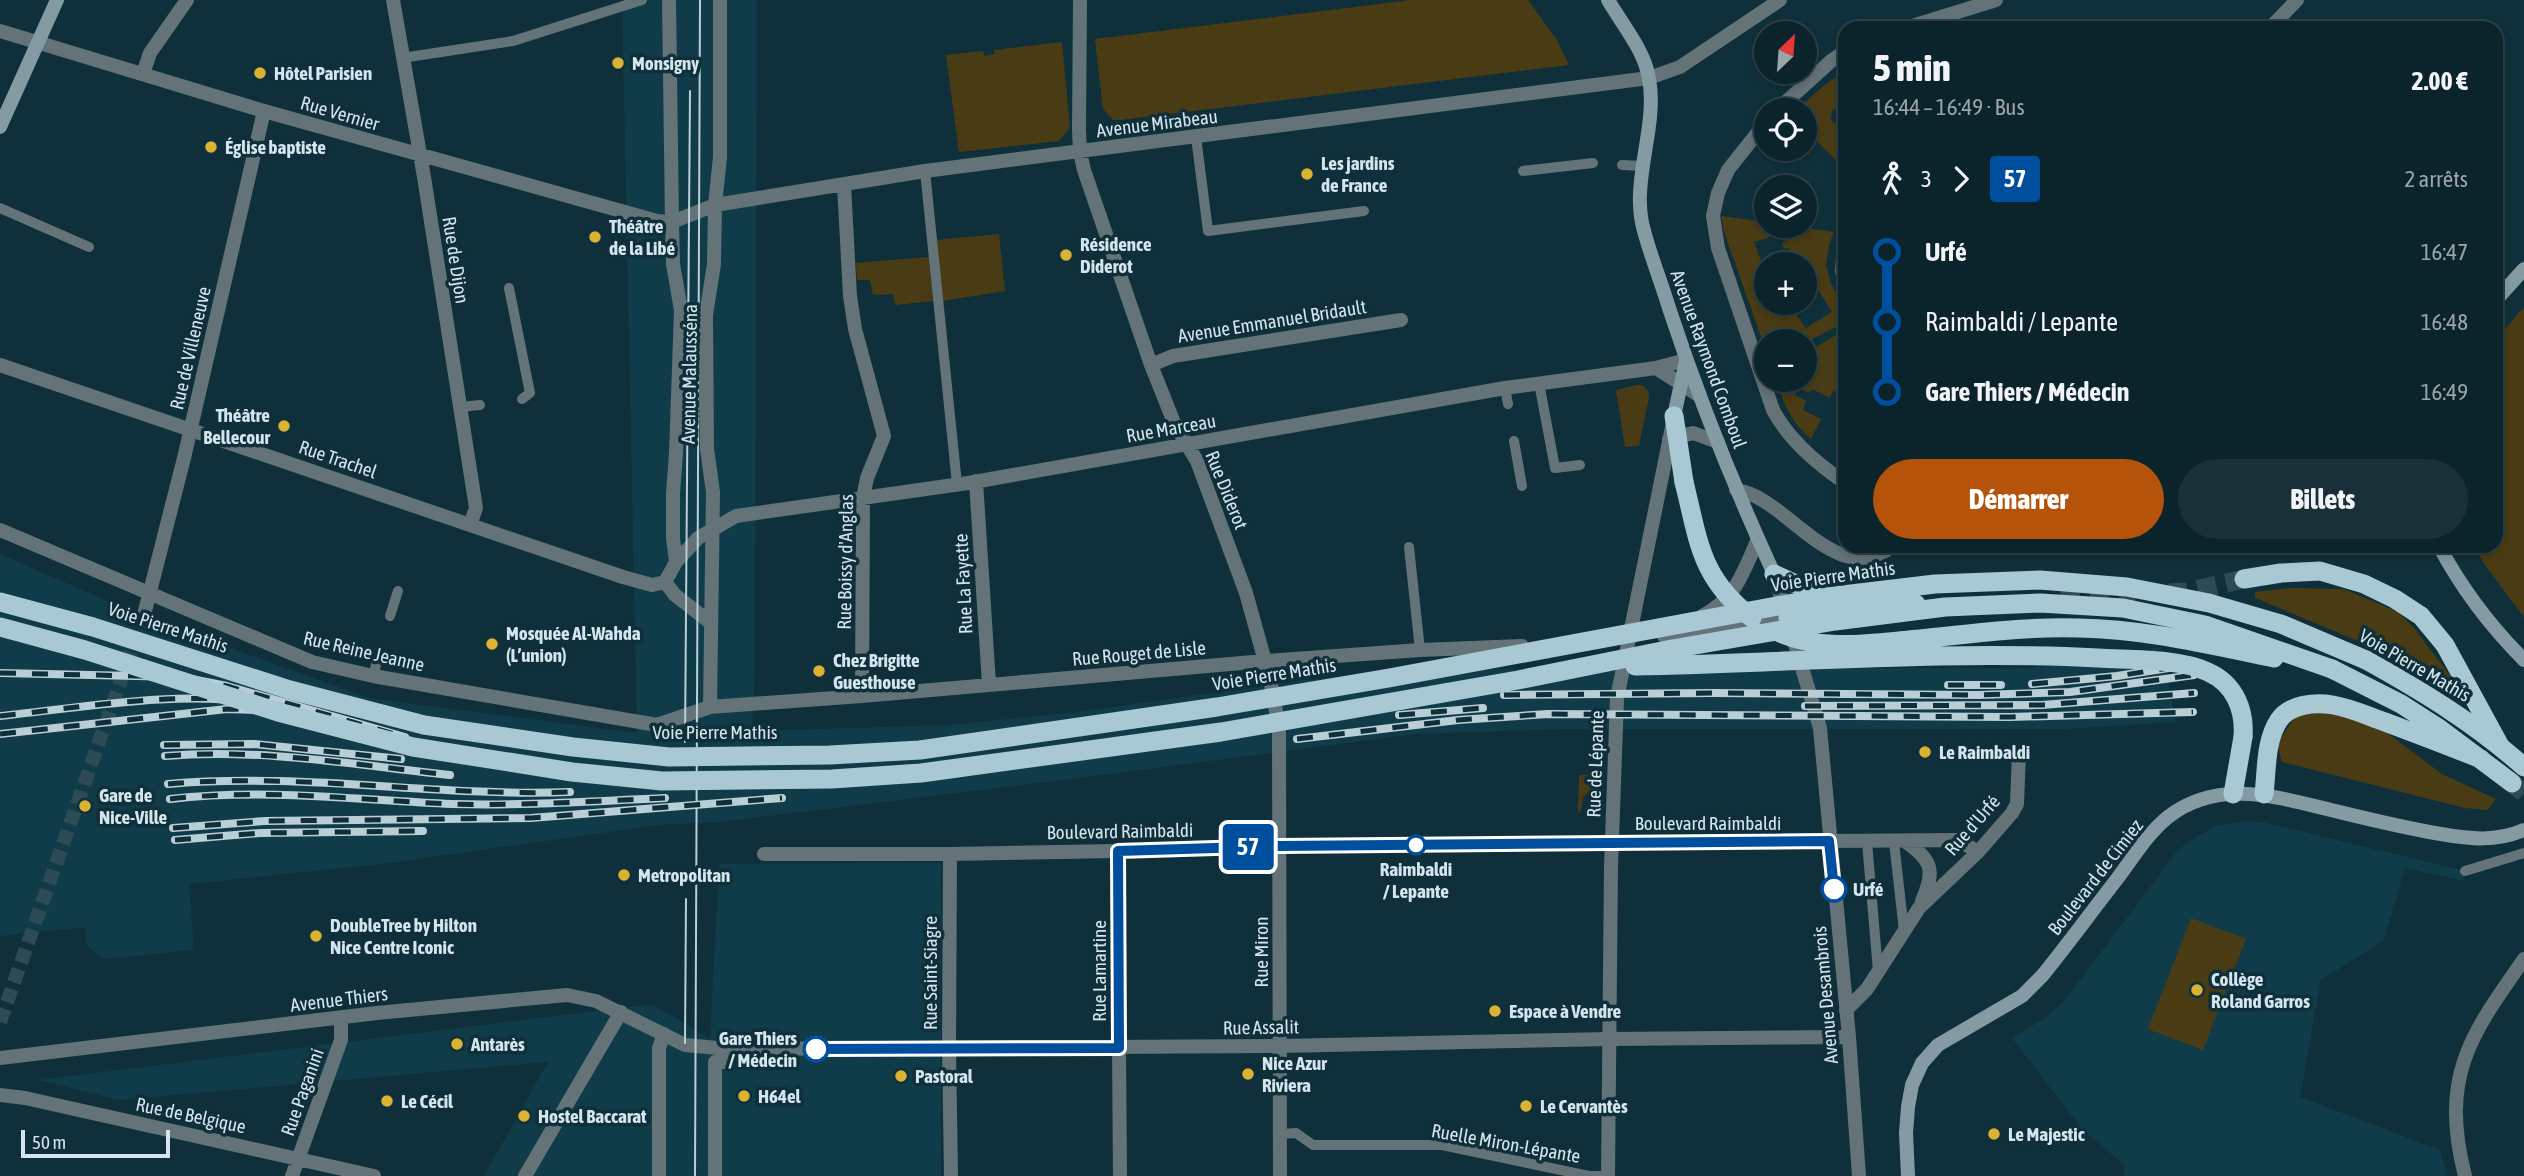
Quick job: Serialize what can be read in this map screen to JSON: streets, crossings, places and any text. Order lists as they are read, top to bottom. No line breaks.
{"streets":{"highway":["Voie Pierre Mathis"],"main road":["Avenue Raymond Comboul","Boulevard de Cimiez"],"street":["Rue Vernier","Avenue Mirabeau","Rue de Dijon","Avenue Emmanuel Bridault","Rue de Villeneuve","Avenue Malausséna","Rue Marceau","Rue Trachel","Rue Diderot","Rue Boissy d'Anglas","Rue La Fayette","Rue Reine Jeanne","Rue Rouget de Lisle","Rue de Lépante","Boulevard Raimbaldi","Rue d'Urfé","Rue Miron","Rue Lamartine","Rue Saint-Siagre","Avenue Desambrois","Avenue Thiers","Rue Assalit","Rue Paganini","Rue de Belgique"],"lane":["Ruelle Miron-Lépante"]},"crossings":[["Rue Vernier","Avenue Mirabeau"],["Rue Vernier","Rue de Dijon"],["Rue Vernier","Rue de Villeneuve"],["Rue Vernier","Avenue Malausséna"],["Avenue Mirabeau","Avenue Raymond Comboul"],["Avenue Mirabeau","Avenue Malausséna"],["Avenue Mirabeau","Rue Diderot"],["Avenue Mirabeau","Rue Boissy d'Anglas"],["Rue de Dijon","Rue Trachel"],["Avenue Emmanuel Bridault","Rue Diderot"],["Rue de Villeneuve","Rue Trachel"],["Rue de Villeneuve","Rue Reine Jeanne"],["Avenue Raymond Comboul","Rue Marceau"],["Avenue Raymond Comboul","Avenue Desambrois"],["Avenue Malausséna","Rue Marceau"],["Avenue Malausséna","Rue Rouget de Lisle"],["Rue Marceau","Rue Diderot"],["Rue Marceau","Rue Boissy d'Anglas"],["Rue Marceau","Rue La Fayette"],["Rue Diderot","Rue Rouget de Lisle"],["Rue Diderot","Rue Miron"],["Rue Boissy d'Anglas","Rue Rouget de Lisle"],["Rue La Fayette","Rue Rouget de Lisle"],["Rue Reine Jeanne","Rue Rouget de Lisle"],["Rue Rouget de Lisle","Rue de Lépante"],["Rue de Lépante","Boulevard Raimbaldi"],["Rue de Lépante","Rue Assalit"],["Rue de Lépante","Ruelle Miron-Lépante"],["Boulevard Raimbaldi","Rue d'Urfé"],["Boulevard Raimbaldi","Rue Miron"],["Boulevard Raimbaldi","Rue Lamartine"],["Boulevard Raimbaldi","Rue Saint-Siagre"],["Boulevard Raimbaldi","Avenue Desambrois"],["Rue d'Urfé","Avenue Desambrois"],["Rue Miron","Rue Assalit"],["Rue Miron","Ruelle Miron-Lépante"],["Rue Lamartine","Rue Assalit"],["Rue Saint-Siagre","Rue Assalit"],["Avenue Desambrois","Rue Assalit"],["Avenue Thiers","Rue Assalit"],["Avenue Thiers","Rue Paganini"],["Rue Paganini","Rue de Belgique"]],"places":["Monsigny","Hôtel Parisien","Église baptiste","Les jardins de France","Théâtre de la Libé","Résidence Diderot","Théâtre Bellecour","Mosquée Al-Wahda (L’union)","Chez Brigitte Guesthouse","Le Raimbaldi","Gare de Nice-Ville","Raimbaldi / Lepante","Metropolitan","Urfé","DoubleTree by Hilton Nice Centre Iconic","Collège Roland Garros","Espace à Vendre","Antarès","Gare Thiers / Médecin","Nice Azur Riviera","Pastoral","H64el","Le Cécil","Le Cervantès","Hostel Baccarat","Le Majestic"],"lines":["bus line 57"],"scale_bar":"50 m","north":"top right","page":{"on_map":"57","map_buttons":["+","−"],"heading":["5 min","16:44 – 16:49 · Bus","2.00 €"],"legs":["3","57","2 arrêts"],"list":[{"name":"Urfé","value":"16:47"},{"name":"Raimbaldi / Lepante","value":"16:48"},{"name":"Gare Thiers / Médecin","value":"16:49"}],"buttons":["Démarrer","Billets"],"scale":"50 m"}}
